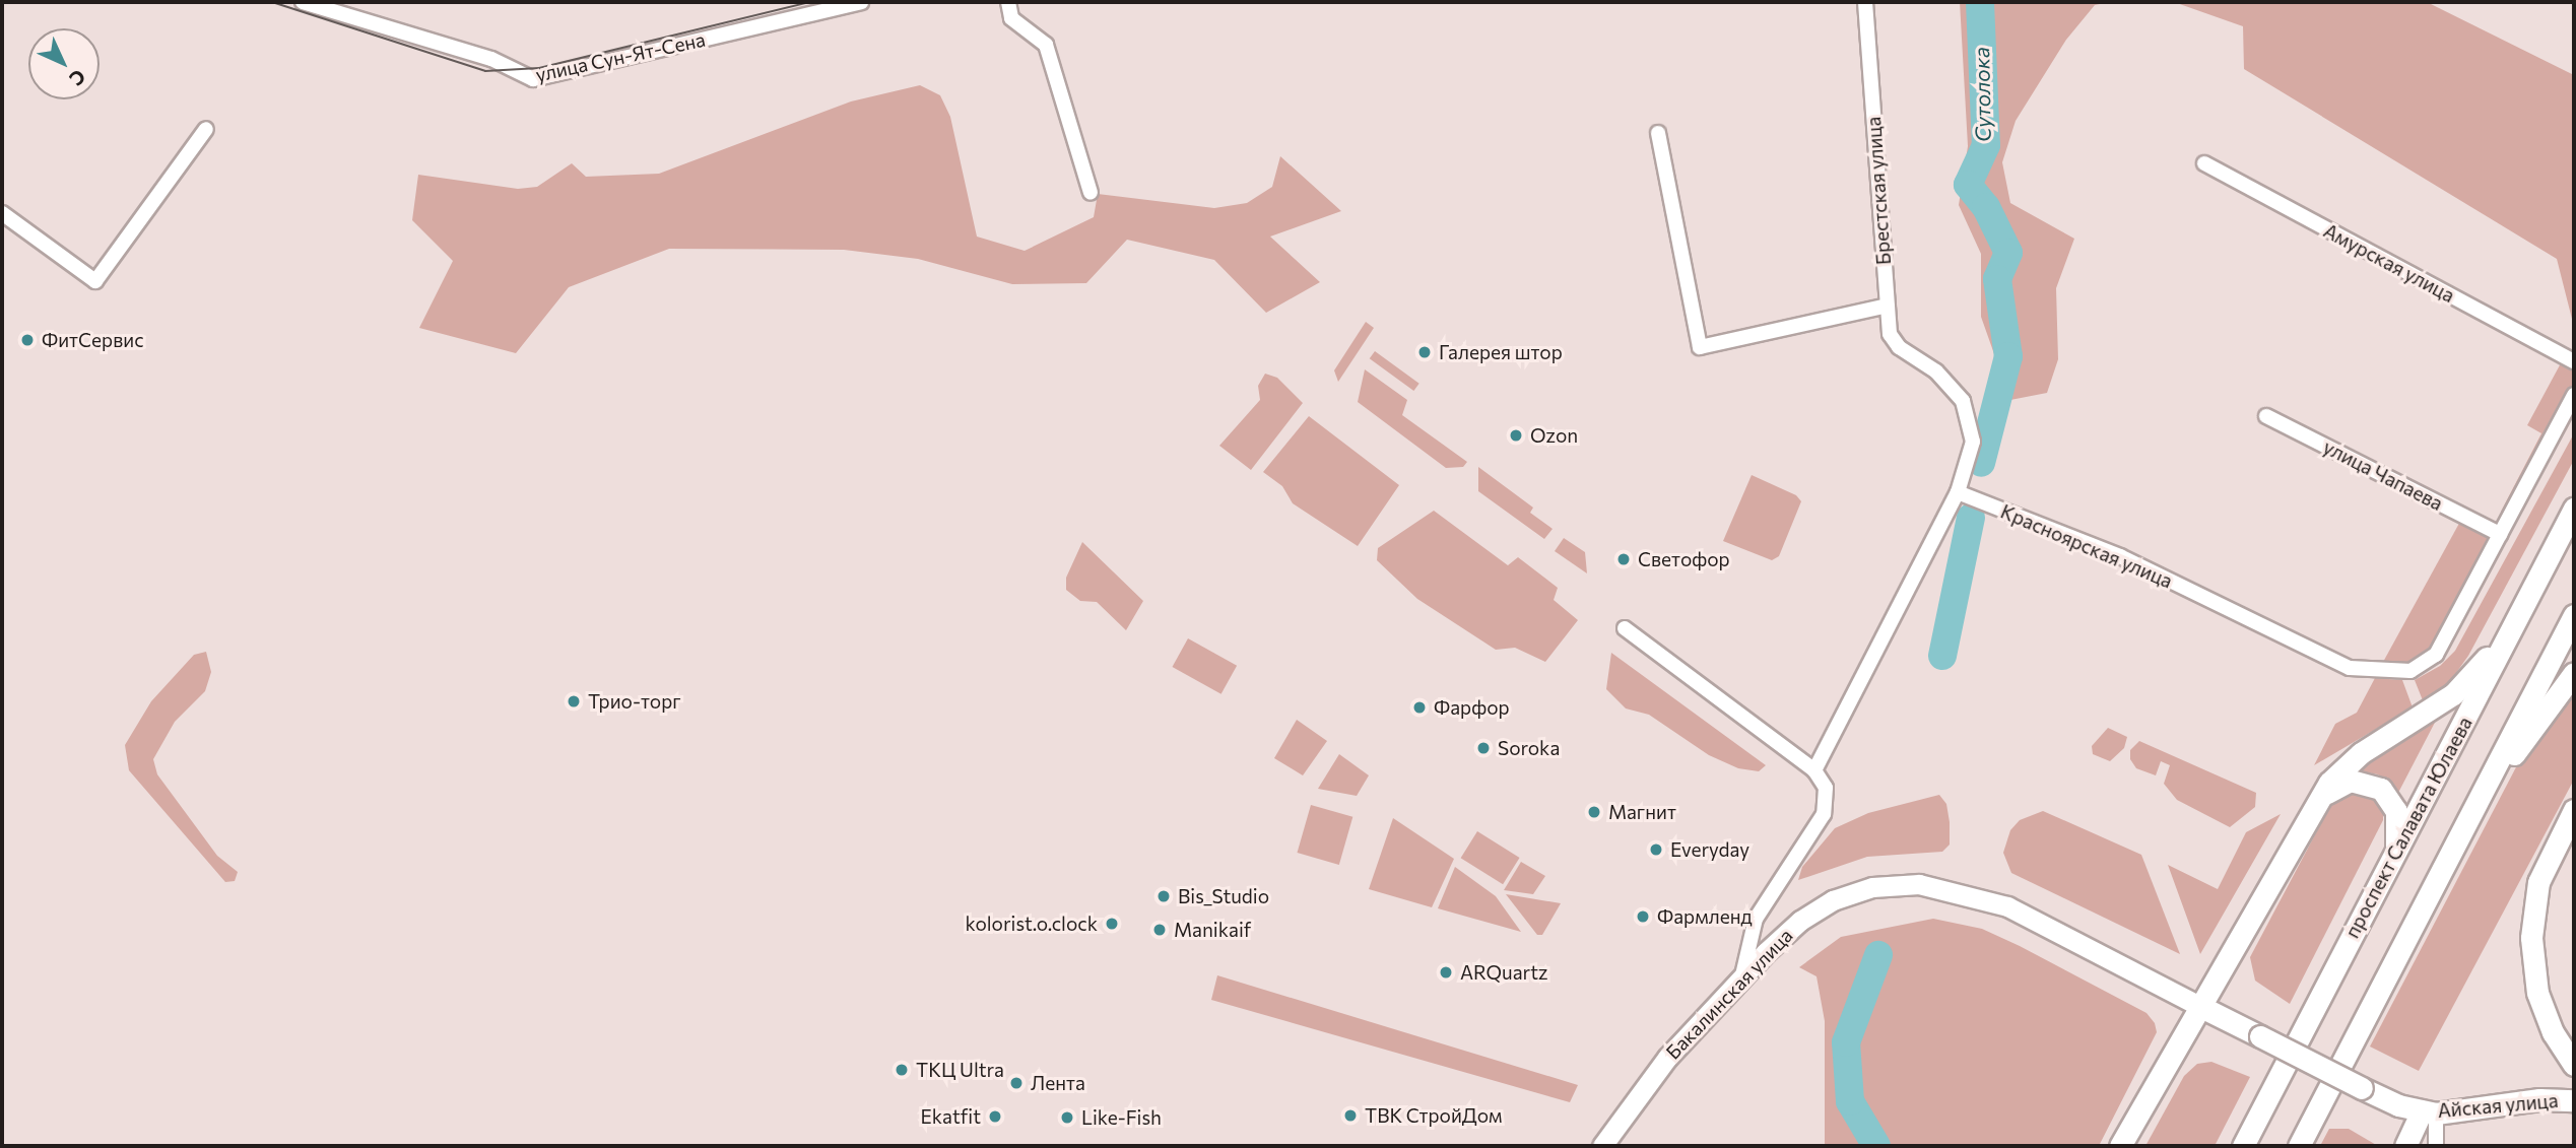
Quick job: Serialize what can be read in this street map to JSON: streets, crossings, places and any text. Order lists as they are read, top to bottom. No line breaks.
{"streets":{"main road":["проспект Салавата Юлаева","Бакалинская улица","Айская улица"],"street":["улица Сун-Ят-Сена","Брестская улица","Амурская улица","улица Чапаева","Красноярская улица"]},"crossings":[["Брестская улица","Красноярская улица"],["улица Чапаева","Красноярская улица"]],"water":["Сутолока"],"places":["ФитСервис","Галерея штор","Ozon","Светофор","Трио-торг","Фарфор","Soroka","Магнит","Everyday","Bis_Studio","Фармленд","kolorist.o.clock","Manikaif","ARQuartz","ТКЦ Ultra","Лента","ТВК СтройДом","Ekatfit","Like-Fish"],"north":"bottom right"}
